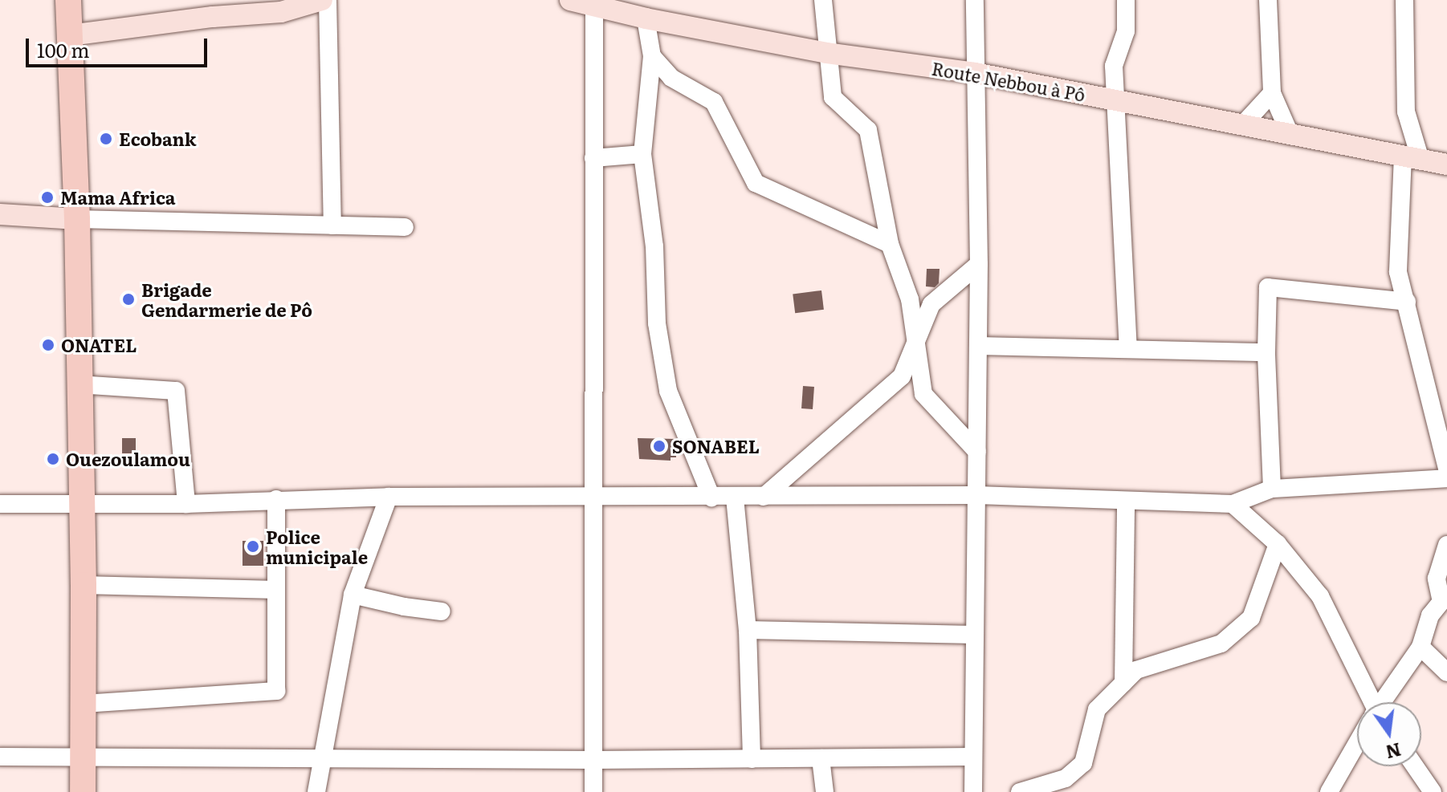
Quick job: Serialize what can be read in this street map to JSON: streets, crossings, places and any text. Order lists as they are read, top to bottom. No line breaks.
{"streets":{"main road":["Route Nebbou à Pô"]},"places":["Ecobank","Mama Africa","Brigade Gendarmerie de Pô","ONATEL","SONABEL","Ouezoulamou","Police municipale"],"scale_bar":"100 m","north":"bottom"}
